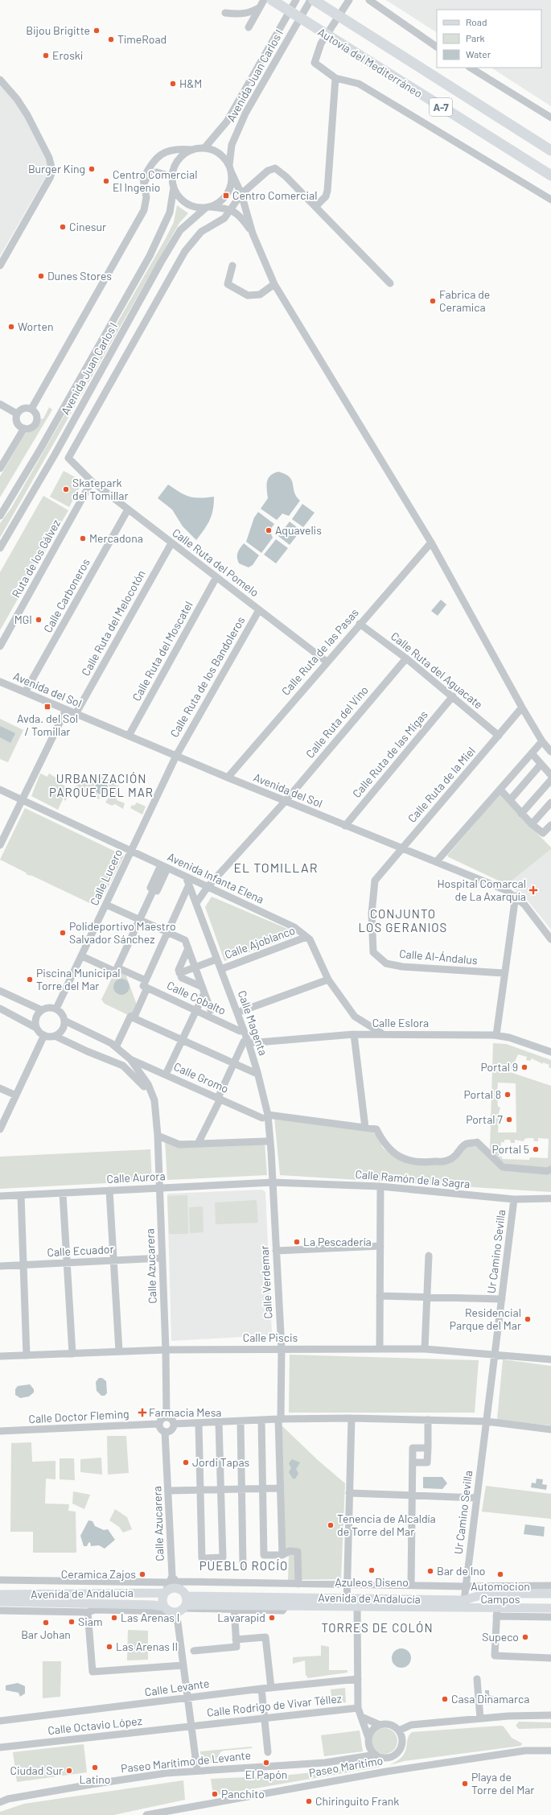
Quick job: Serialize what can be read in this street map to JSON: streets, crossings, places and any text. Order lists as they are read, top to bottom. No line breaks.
{"streets":{"highway":["Autovía del Mediterráneo","A-7"],"main road":["Avenida de Andalucía"],"street":["Avenida Juan Carlos I","Ruta de los Gálvez","Calle Ruta del Pomelo","Calle Carboneros","Calle Ruta del Melocotón","Calle Ruta del Moscatel","Calle Ruta de las Pasas","Calle Ruta del Aguacate","Calle Ruta de los Bandoleros","Avenida del Sol","Calle Ruta del Vino","Calle Ruta de las Migas","Calle Ruta de la Miel","Calle Lucero","Avenida Infanta Elena","Calle Ajoblanco","Calle Al-Ándalus","Calle Cobalto","Calle Magenta","Calle Eslora","Calle Gromo","Calle Aurora","Calle Ramón de la Sagra","Calle Ecuador","Ur Camino Sevilla","Calle Azucarera","Calle Verdemar","Calle Piscis","Calle Doctor Fleming","Calle Levante","Calle Rodrigo de Vivar Téllez","Calle Octavio López","Paseo Marítimo de Levante","Paseo Marítimo"]},"crossings":[["Ruta de los Gálvez","Calle Ruta del Pomelo"],["Calle Ruta del Pomelo","Calle Carboneros"],["Calle Ruta del Pomelo","Calle Ruta del Melocotón"],["Calle Ruta del Pomelo","Calle Ruta del Moscatel"],["Calle Ruta del Pomelo","Calle Ruta de las Pasas"],["Calle Ruta del Pomelo","Calle Ruta de los Bandoleros"],["Calle Carboneros","Avenida del Sol"],["Calle Ruta del Melocotón","Avenida del Sol"],["Calle Ruta del Moscatel","Avenida del Sol"],["Calle Ruta de las Pasas","Calle Ruta del Aguacate"],["Calle Ruta de las Pasas","Avenida del Sol"],["Calle Ruta del Aguacate","Calle Ruta del Vino"],["Calle Ruta del Aguacate","Calle Ruta de las Migas"],["Calle Ruta del Aguacate","Calle Ruta de la Miel"],["Calle Ruta de los Bandoleros","Avenida del Sol"],["Calle Ruta de los Bandoleros","Calle Lucero"],["Avenida del Sol","Calle Ruta del Vino"],["Avenida del Sol","Calle Ruta de las Migas"],["Avenida del Sol","Calle Ruta de la Miel"],["Avenida del Sol","Calle Lucero"],["Avenida del Sol","Calle Al-Ándalus"],["Calle Ruta del Vino","Avenida Infanta Elena"],["Calle Ruta del Vino","Calle Magenta"],["Calle Ruta de la Miel","Calle Al-Ándalus"],["Calle Lucero","Avenida Infanta Elena"],["Calle Lucero","Calle Cobalto"],["Calle Lucero","Calle Azucarera"],["Avenida Infanta Elena","Calle Ajoblanco"],["Avenida Infanta Elena","Calle Magenta"],["Avenida Infanta Elena","Calle Eslora"],["Calle Ajoblanco","Calle Magenta"],["Calle Magenta","Calle Eslora"],["Calle Magenta","Calle Gromo"],["Calle Magenta","Calle Aurora"],["Calle Magenta","Calle Ramón de la Sagra"],["Calle Magenta","Calle Verdemar"],["Calle Gromo","Calle Azucarera"],["Calle Aurora","Calle Ramón de la Sagra"],["Calle Aurora","Calle Azucarera"],["Calle Aurora","Calle Verdemar"],["Calle Ramón de la Sagra","Ur Camino Sevilla"],["Calle Ramón de la Sagra","Calle Verdemar"],["Calle Ecuador","Calle Azucarera"],["Ur Camino Sevilla","Calle Piscis"],["Ur Camino Sevilla","Avenida de Andalucía"],["Calle Azucarera","Calle Piscis"],["Calle Azucarera","Calle Doctor Fleming"],["Calle Azucarera","Avenida de Andalucía"],["Calle Verdemar","Calle Piscis"],["Calle Rodrigo de Vivar Téllez","Calle Octavio López"]],"districts":["URBANIZACIÓN PARQUE DEL MAR","EL TOMILLAR","CONJUNTO LOS GERANIOS","PUEBLO ROCÍO","TORRES DE COLÓN"],"places":{"other":["Bijou Brigitte","TimeRoad","Eroski","H&M","Burger King","Centro Comercial El Ingenio","Cinesur","Dunes Stores","Fabrica de Ceramica","Worten","Skatepark del Tomillar","Aquavelis","Mercadona","MGI","Polideportivo Maestro Salvador Sánchez","Piscina Municipal Torre del Mar","Portal 9","Portal 8","Portal 7","Portal 5","La Pescadería","Residencial Parque del Mar","Jordi Tapas","Tenencia de Alcaldía de Torre del Mar","Azuleos Diseno","Bar de Ino","Ceramica Zajos","Automocion Campos","Las Arenas I","Lavarapid","Siam","Bar Johan","Supeco","Las Arenas II","Casa Dinamarca","El Papón","Latino","Ciudad Sur","Playa de Torre del Mar","Panchito","Chiringuito Frank"],"transit":["Centro Comercial","Avda. del Sol / Tomillar"],"health":["Hospital Comarcal de La Axarquía","Farmacia Mesa"]},"legend":["Road","Park","Water"]}
